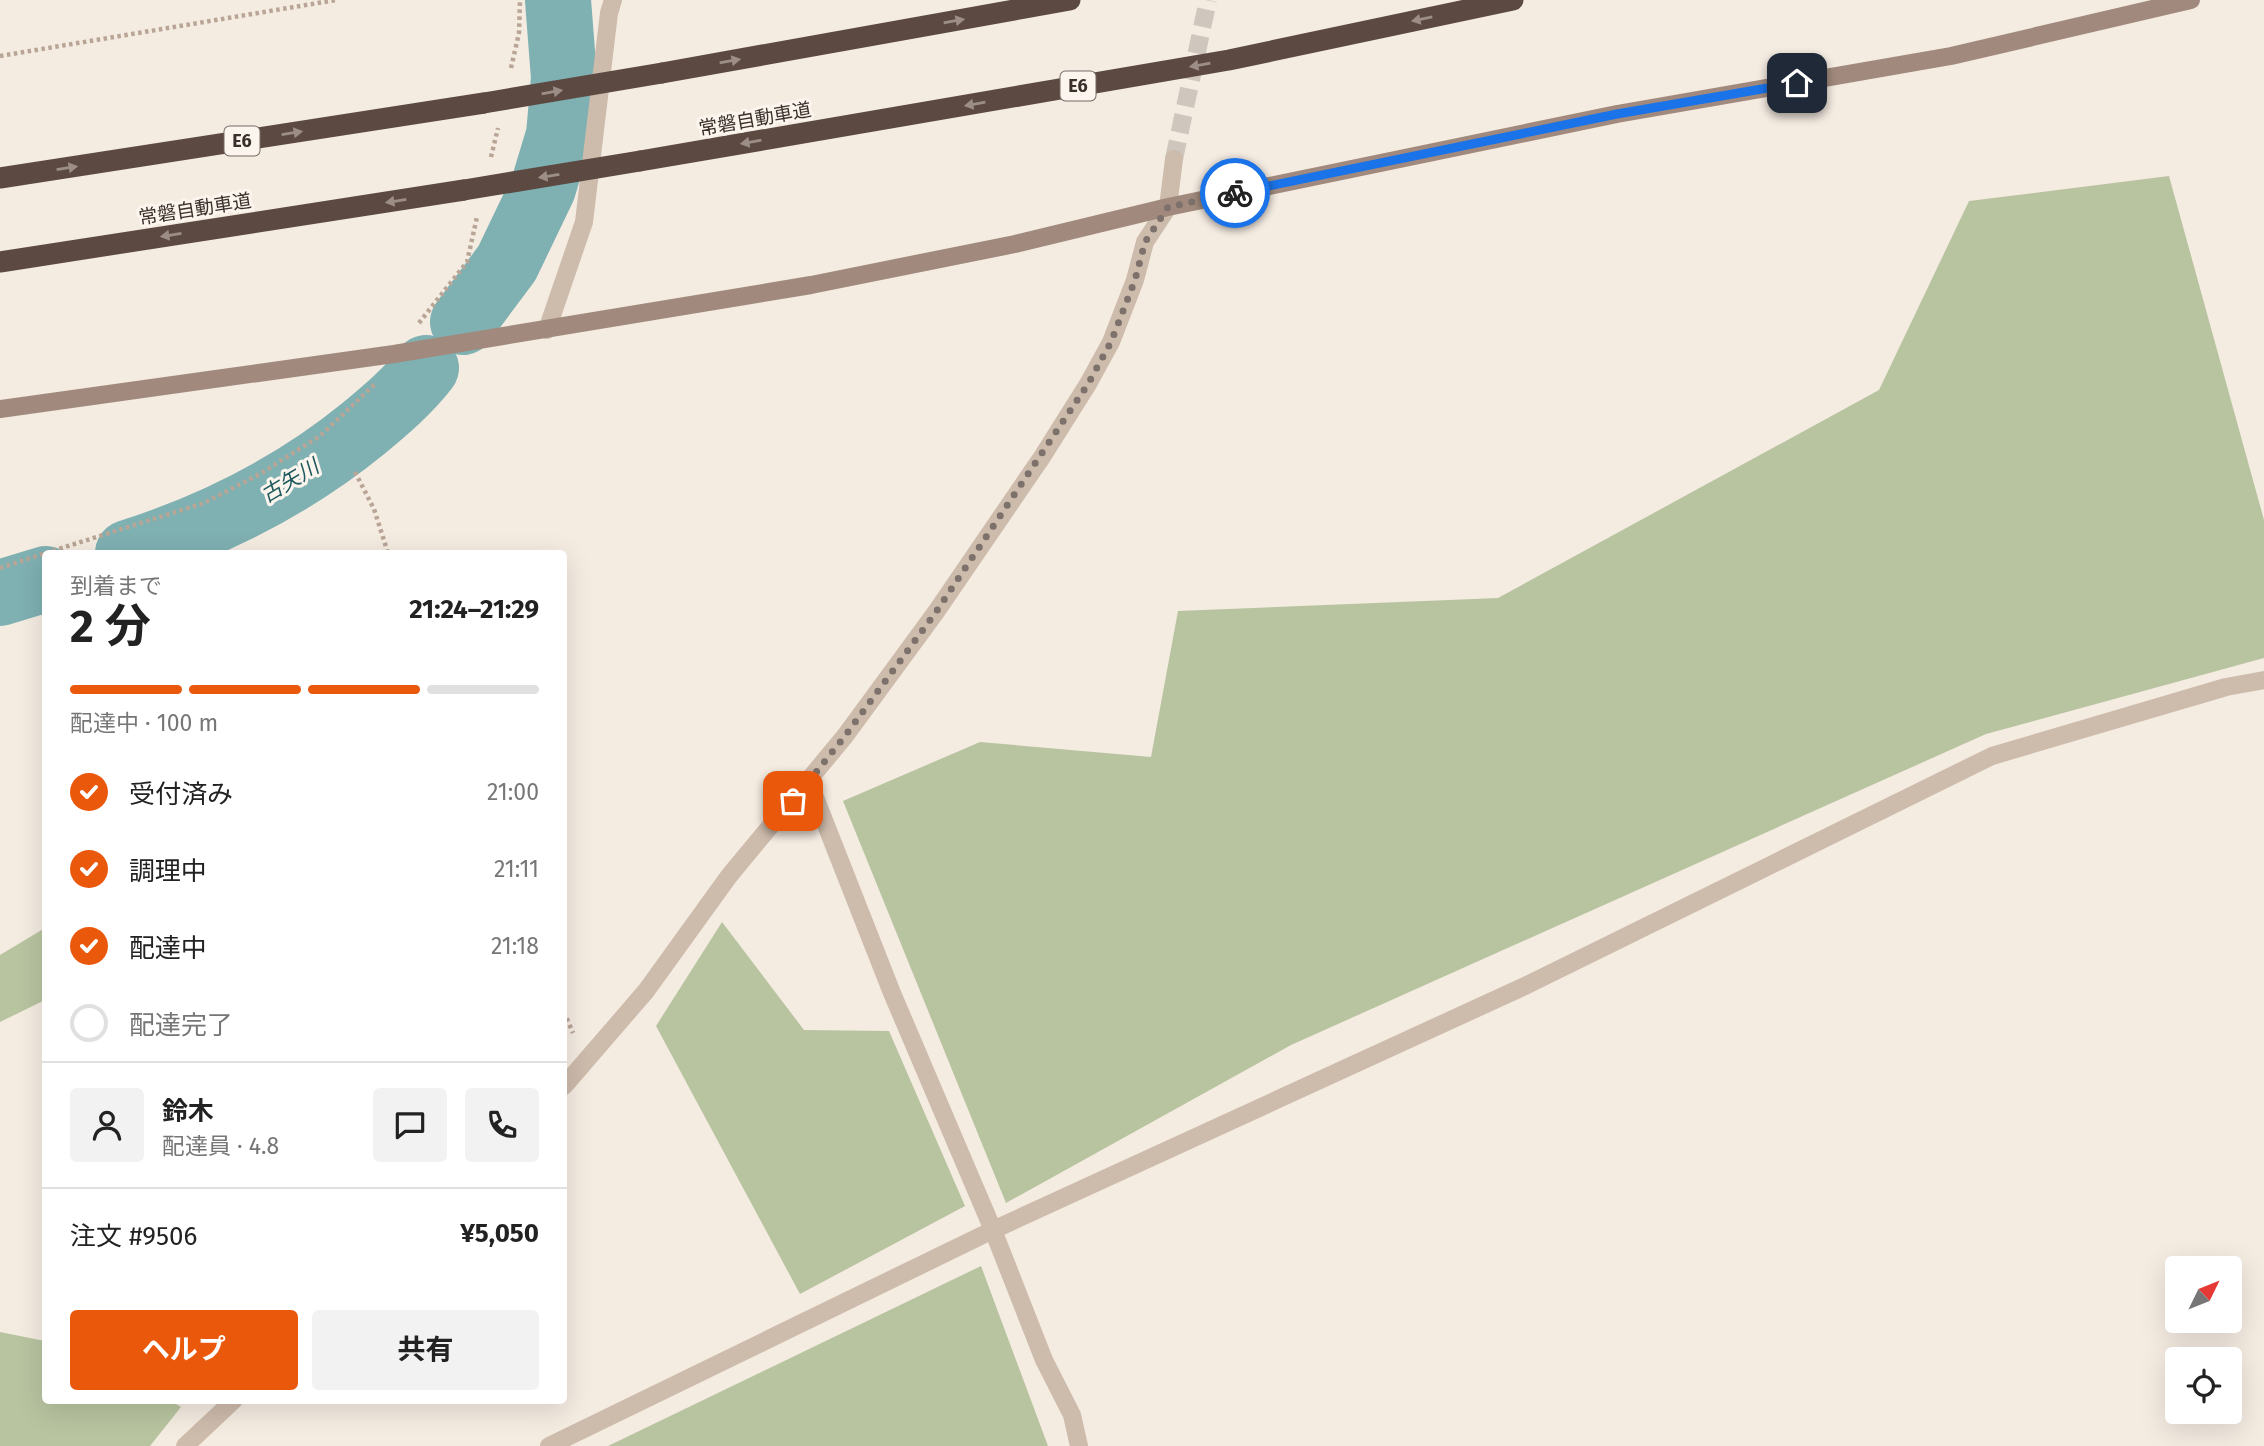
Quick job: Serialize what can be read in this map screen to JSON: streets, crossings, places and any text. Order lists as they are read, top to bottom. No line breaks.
{"streets":{"highway":["E6","常磐自動車道"]},"water":["古矢川"],"north":"top right","page":{"heading":["2 分","到着まで","21:24–21:29"],"panel":["鈴木","配達員 · 4.8","注文 #9506","¥5,050"],"bar":"配達中 · 100 m","list":[["受付済み","21:00"],["調理中","21:11"],["配達中","21:18"],"配達完了"],"buttons":["ヘルプ","共有"]}}
